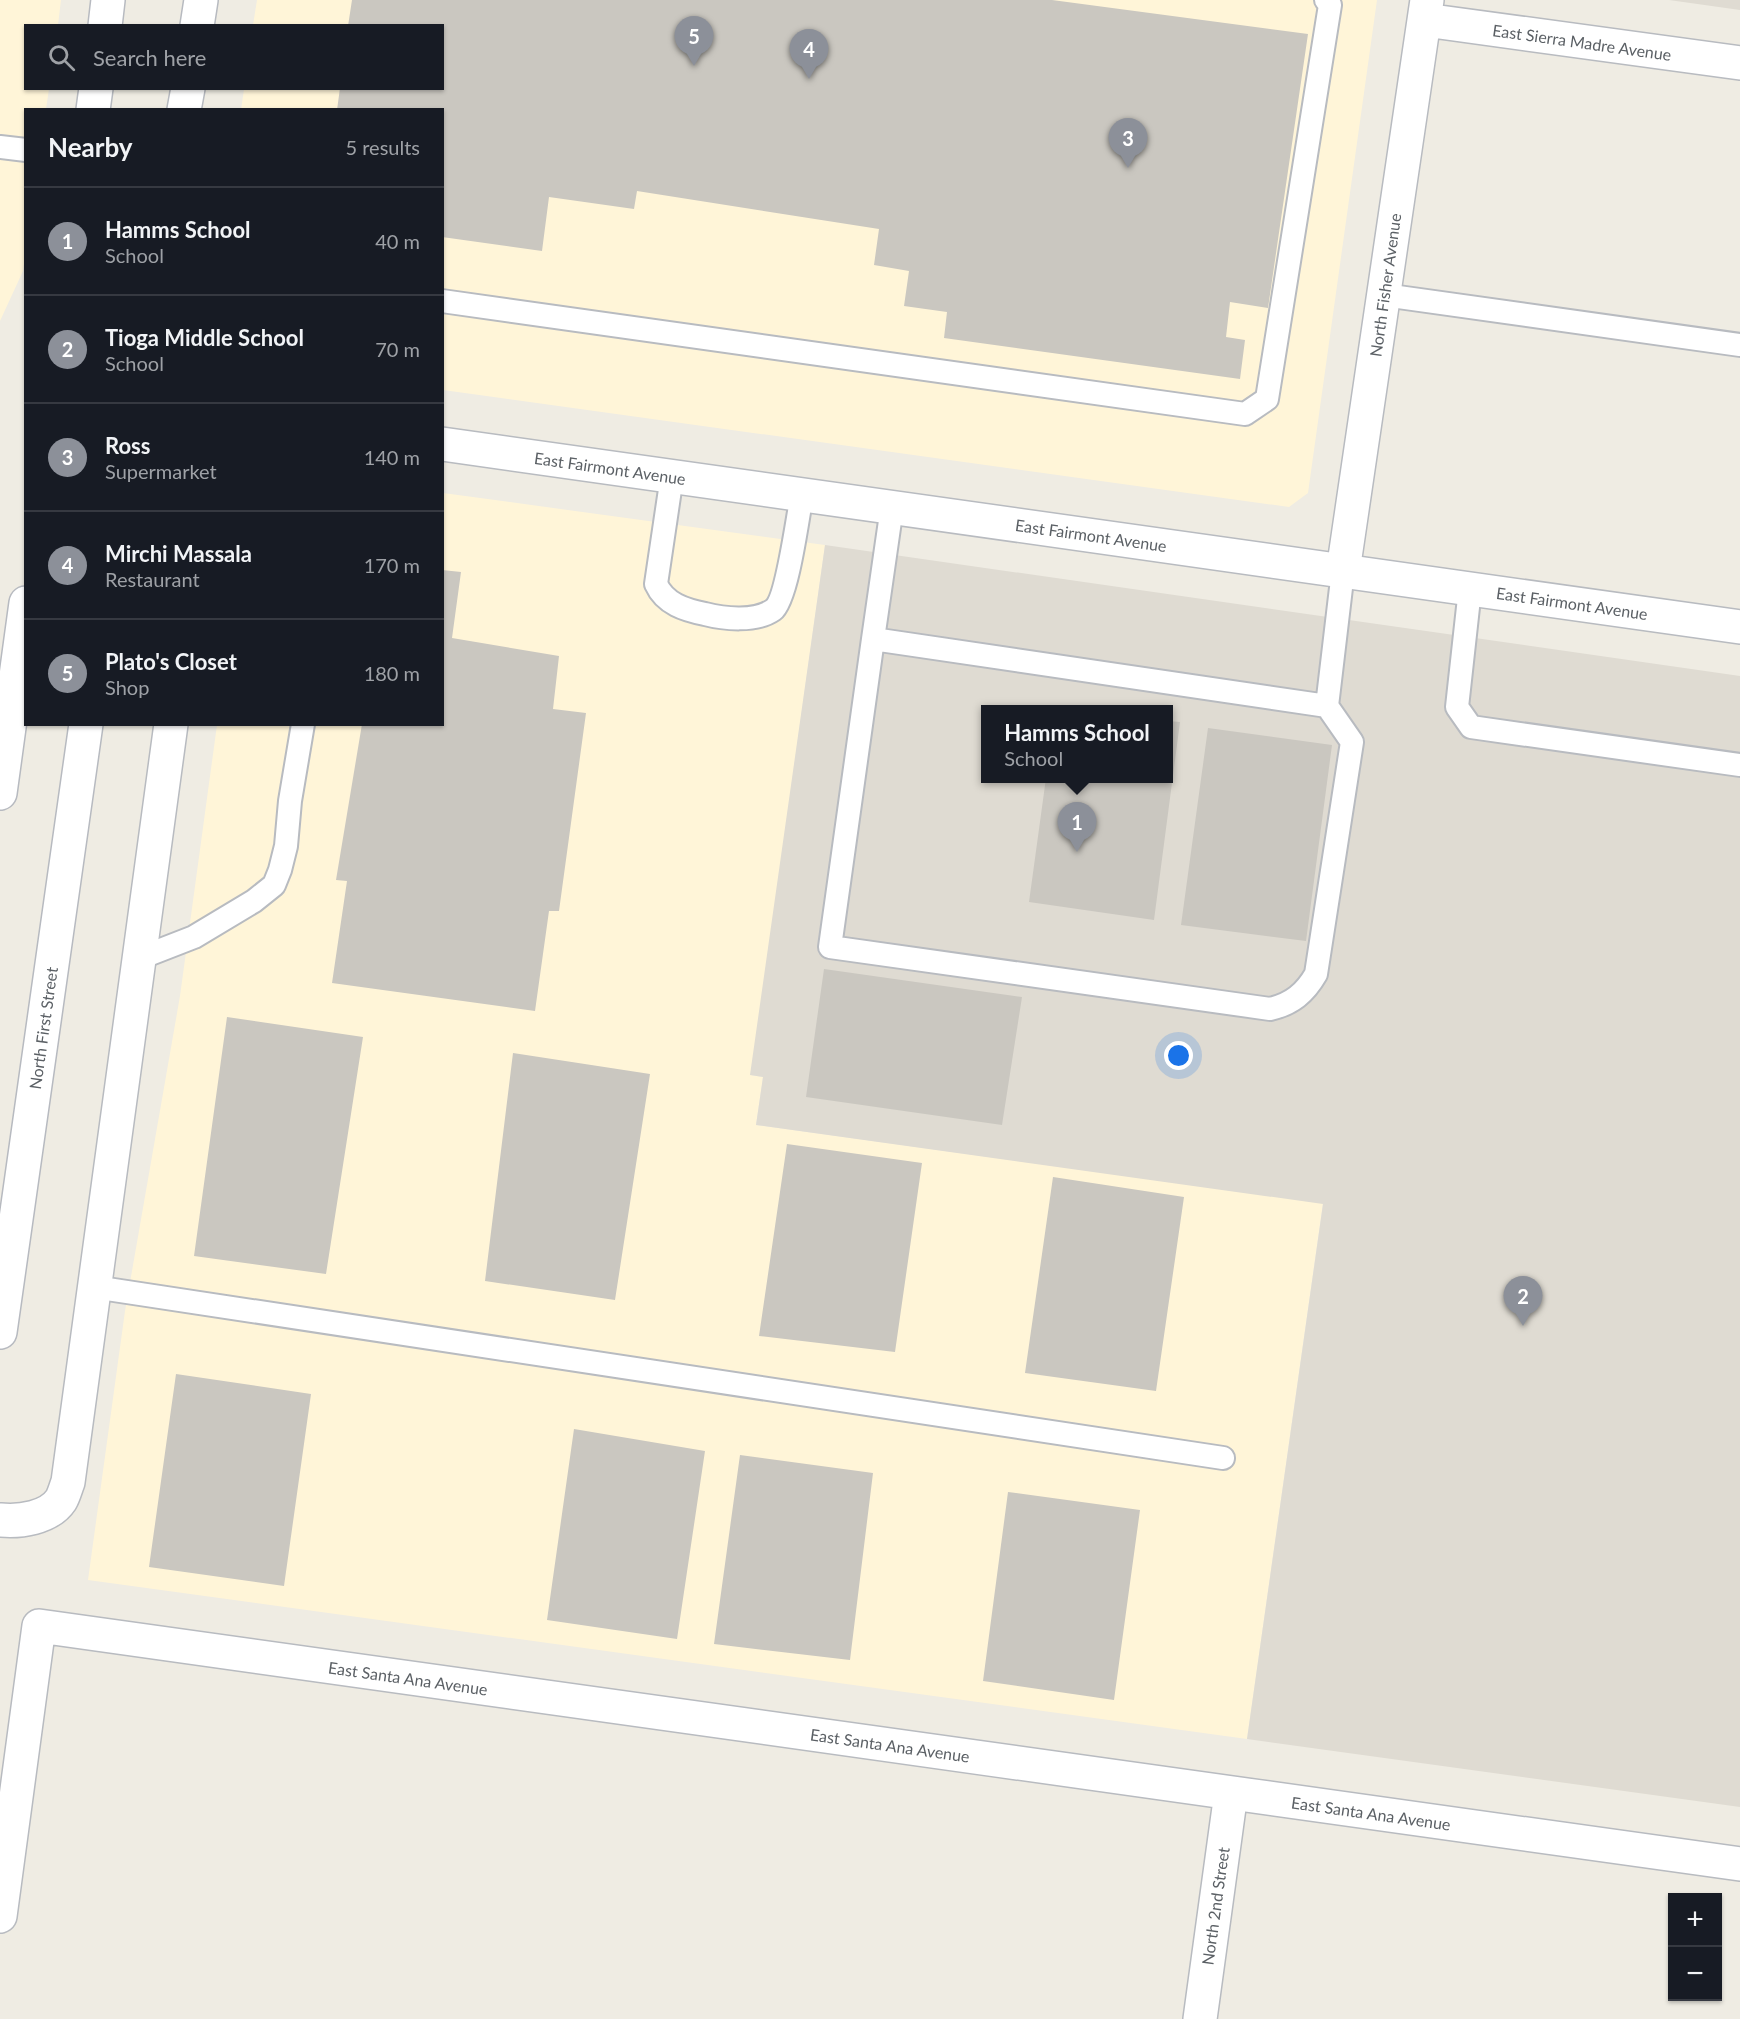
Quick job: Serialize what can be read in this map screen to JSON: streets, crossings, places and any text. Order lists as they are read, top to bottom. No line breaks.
{"streets":{"street":["East Sierra Madre Avenue","North Fisher Avenue","East Fairmont Avenue","North First Street","East Santa Ana Avenue","North 2nd Street"]},"crossings":[["East Sierra Madre Avenue","North Fisher Avenue"],["North Fisher Avenue","East Fairmont Avenue"],["East Santa Ana Avenue","North 2nd Street"]],"page":{"pins":["5","4","3","1","2"],"search":"Search here","heading":["Nearby","5 results"],"list":[{"mark":"1","name":"Hamms School","note":"School","value":"40 m"},{"mark":"2","name":"Tioga Middle School","note":"School","value":"70 m"},{"mark":"3","name":"Ross","note":"Supermarket","value":"140 m"},{"mark":"4","name":"Mirchi Massala","note":"Restaurant","value":"170 m"},{"mark":"5","name":"Plato's Closet","note":"Shop","value":"180 m"}],"popup":["Hamms School","School"],"map_buttons":["+","−"]}}
